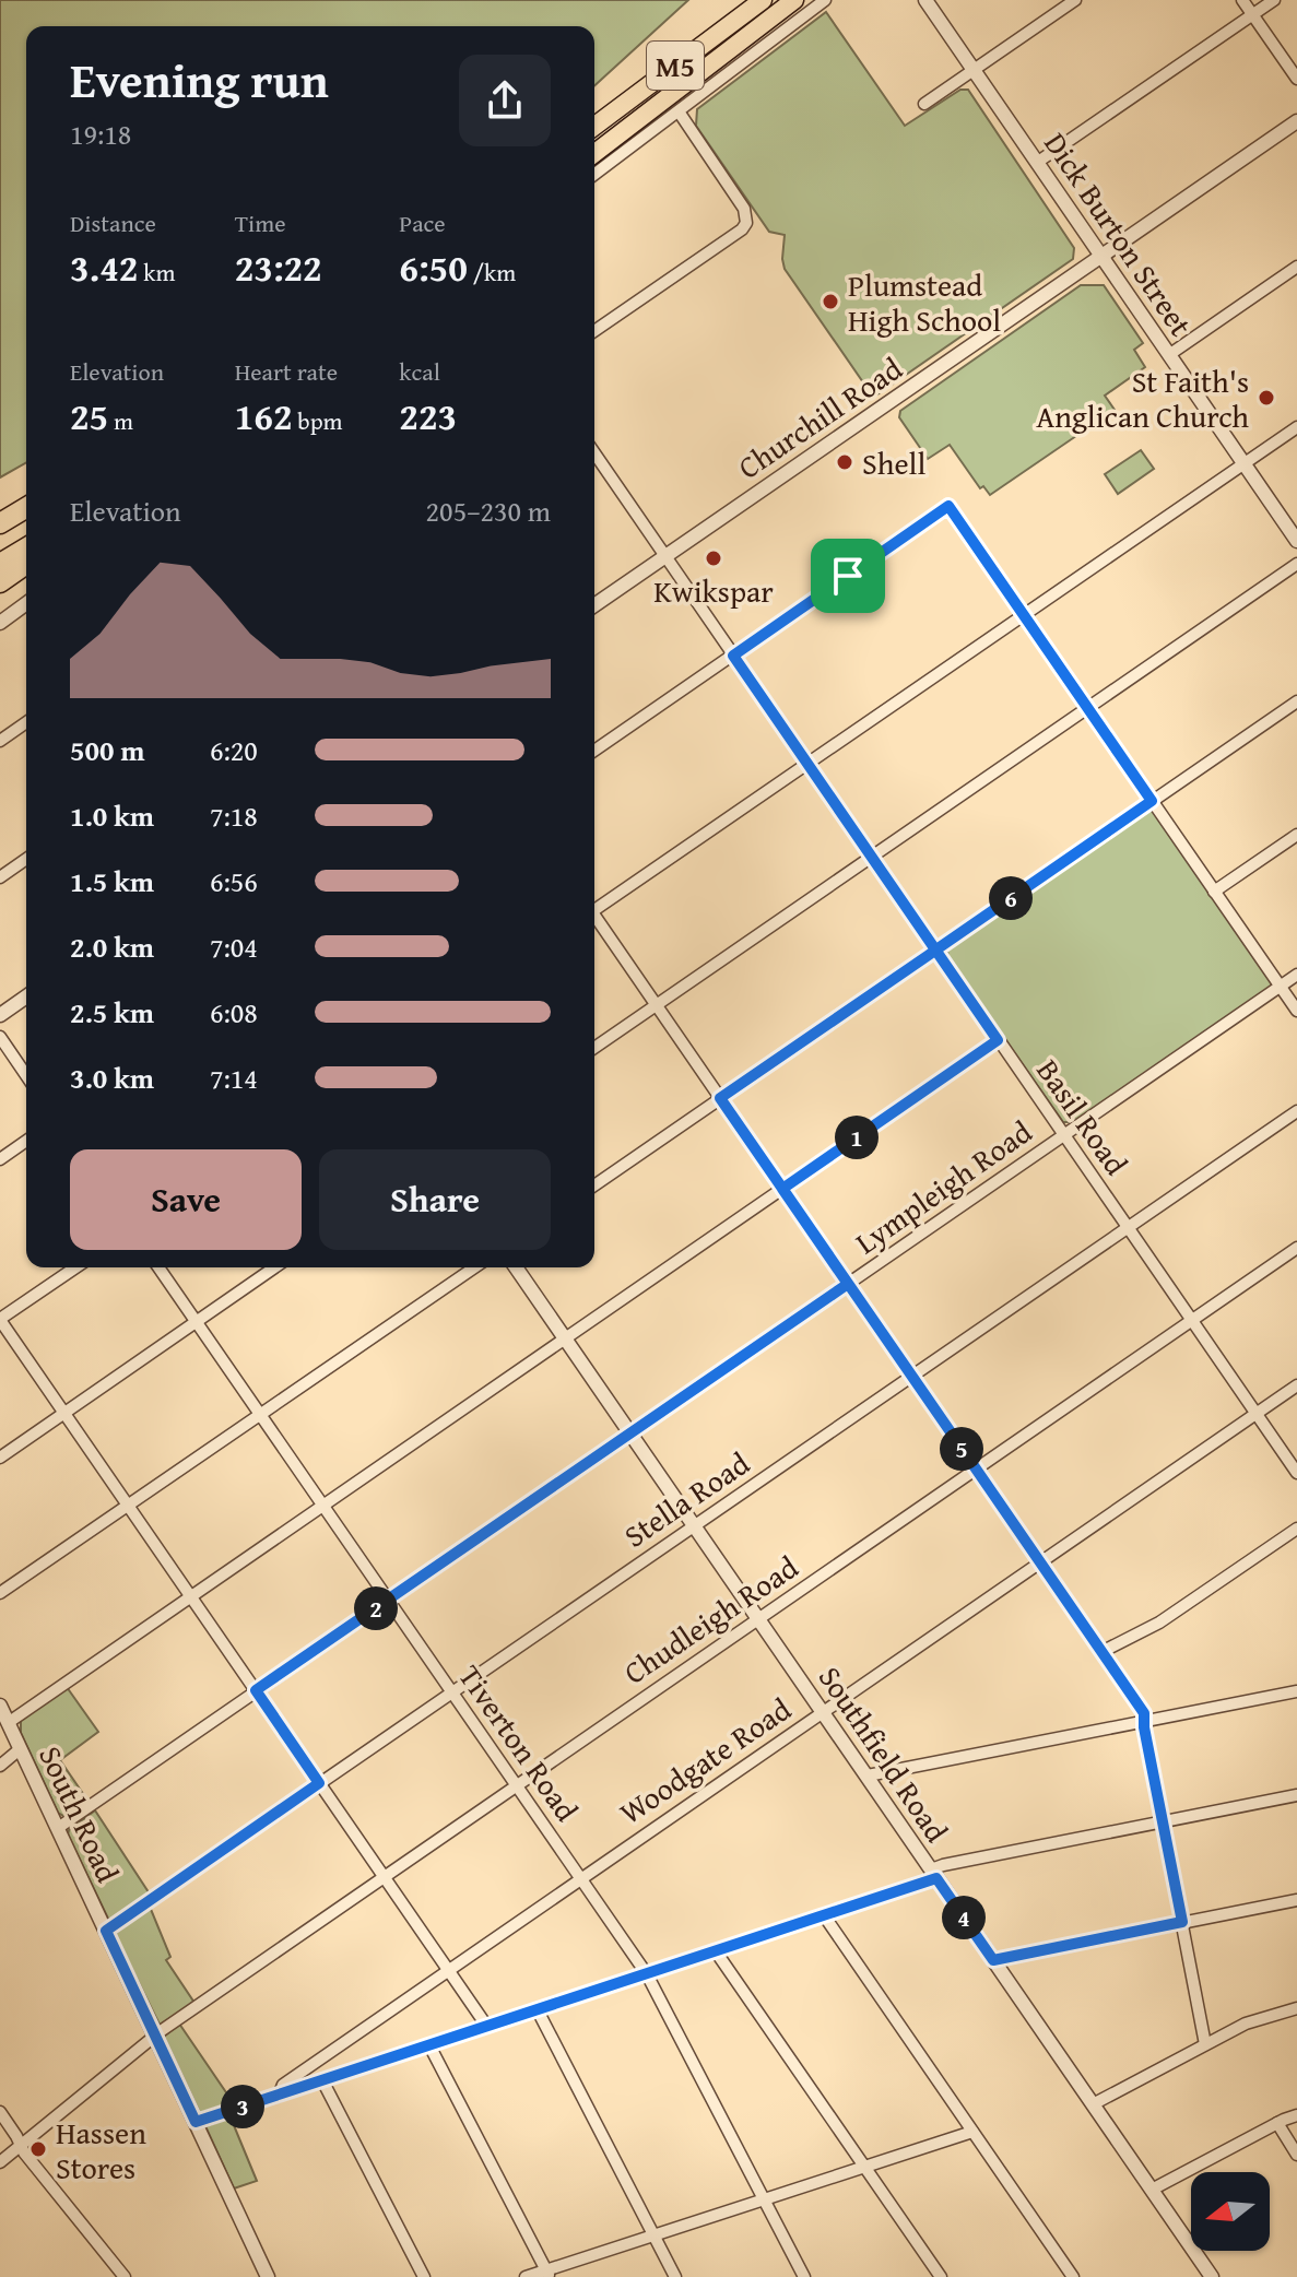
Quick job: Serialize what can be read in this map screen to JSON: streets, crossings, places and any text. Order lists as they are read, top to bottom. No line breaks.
{"streets":{"main road":["M5"],"street":["Dick Burton Street","Churchill Road","Basil Road","Lympleigh Road","Stella Road","Chudleigh Road","Tiverton Road","Southfield Road","Woodgate Road","South Road"]},"crossings":[["Dick Burton Street","Churchill Road"],["Churchill Road","Basil Road"],["Basil Road","Lympleigh Road"],["Basil Road","Stella Road"],["Basil Road","Chudleigh Road"],["Basil Road","Woodgate Road"],["Lympleigh Road","Tiverton Road"],["Lympleigh Road","Southfield Road"],["Lympleigh Road","South Road"],["Stella Road","Tiverton Road"],["Stella Road","Southfield Road"],["Stella Road","South Road"],["Chudleigh Road","Tiverton Road"],["Chudleigh Road","Southfield Road"],["Chudleigh Road","South Road"],["Tiverton Road","Woodgate Road"],["Southfield Road","Woodgate Road"]],"places":["Plumstead High School","St Faith's Anglican Church","Shell","Kwikspar","Hassen Stores"],"north":"left","page":{"heading":["Evening run","19:18"],"stats":[["Distance","3.42 km"],["Time","23:22"],["Pace","6:50 /km"],["Elevation","25 m"],["Heart rate","162 bpm"],["kcal","223"]],"chart":["Elevation","205–230 m"],"list":[{"name":"500 m","note":"6:20"},{"name":"1.0 km","note":"7:18"},{"name":"1.5 km","note":"6:56"},{"name":"2.0 km","note":"7:04"},{"name":"2.5 km","note":"6:08"},{"name":"3.0 km","note":"7:14"}],"pins":["6","1","5","2","4","3"],"buttons":["Save","Share"]}}
